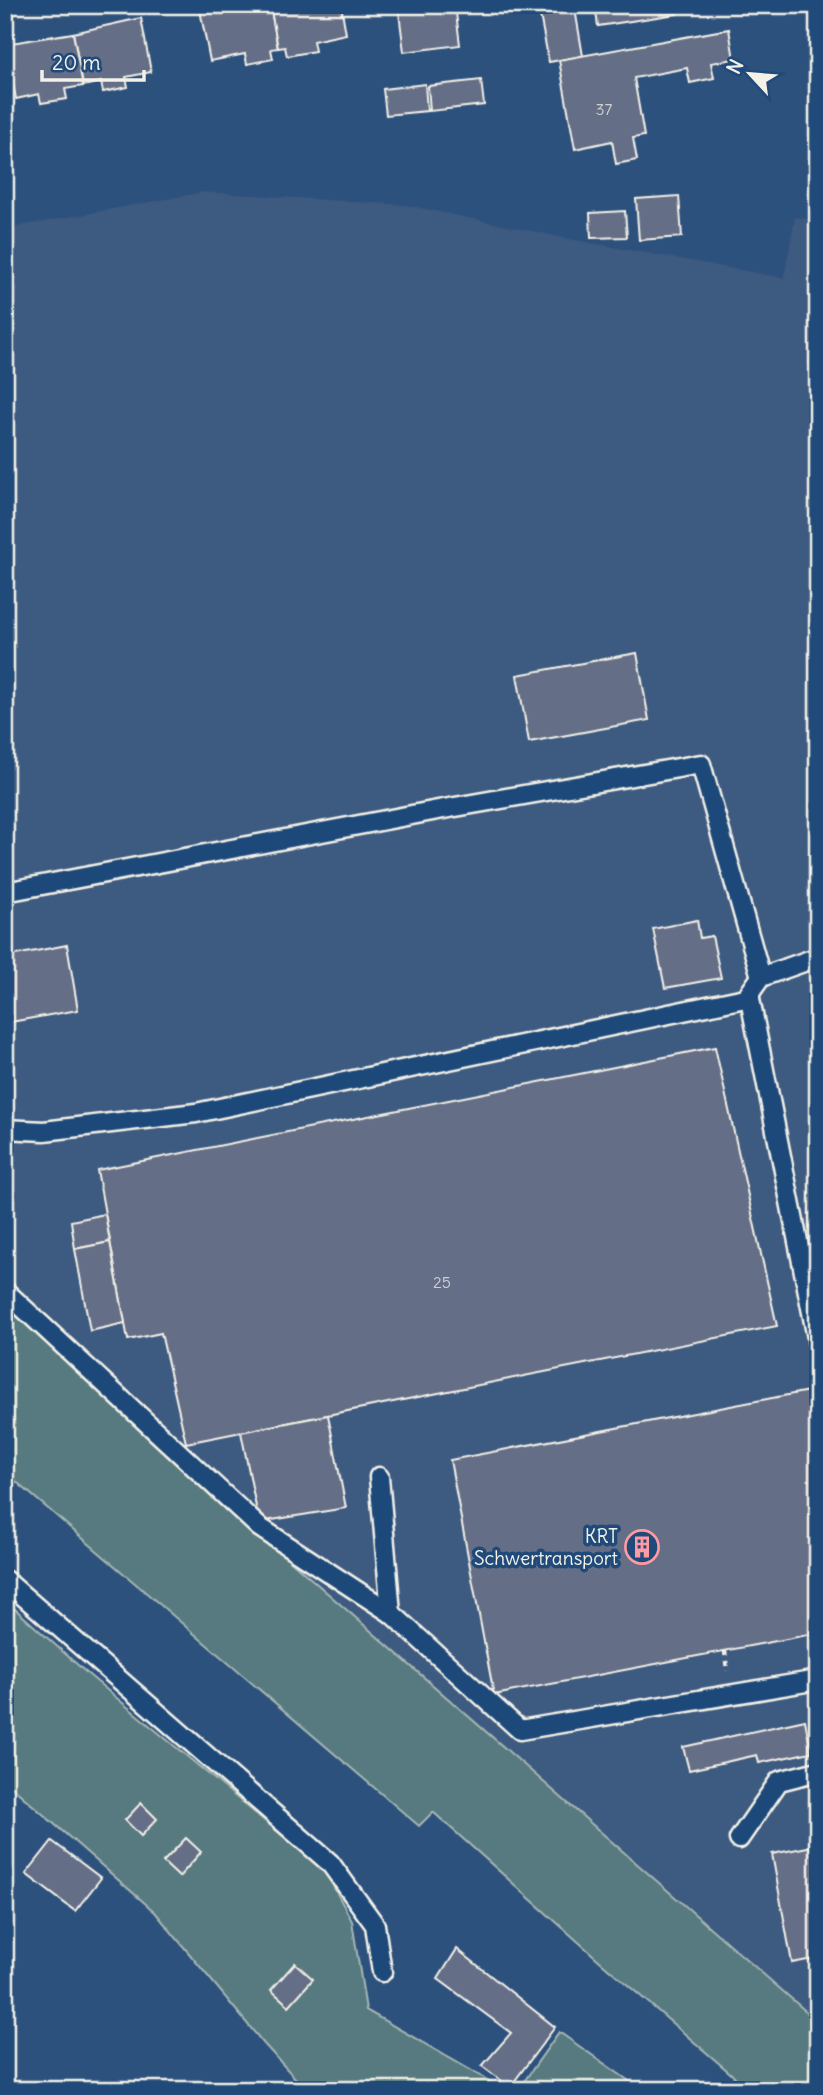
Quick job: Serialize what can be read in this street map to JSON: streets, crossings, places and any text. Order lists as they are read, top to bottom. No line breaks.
{"places":{"building":["KRT Schwertransport"]},"house_numbers":["37","25"],"scale_bar":"20 m","north":"top left"}
